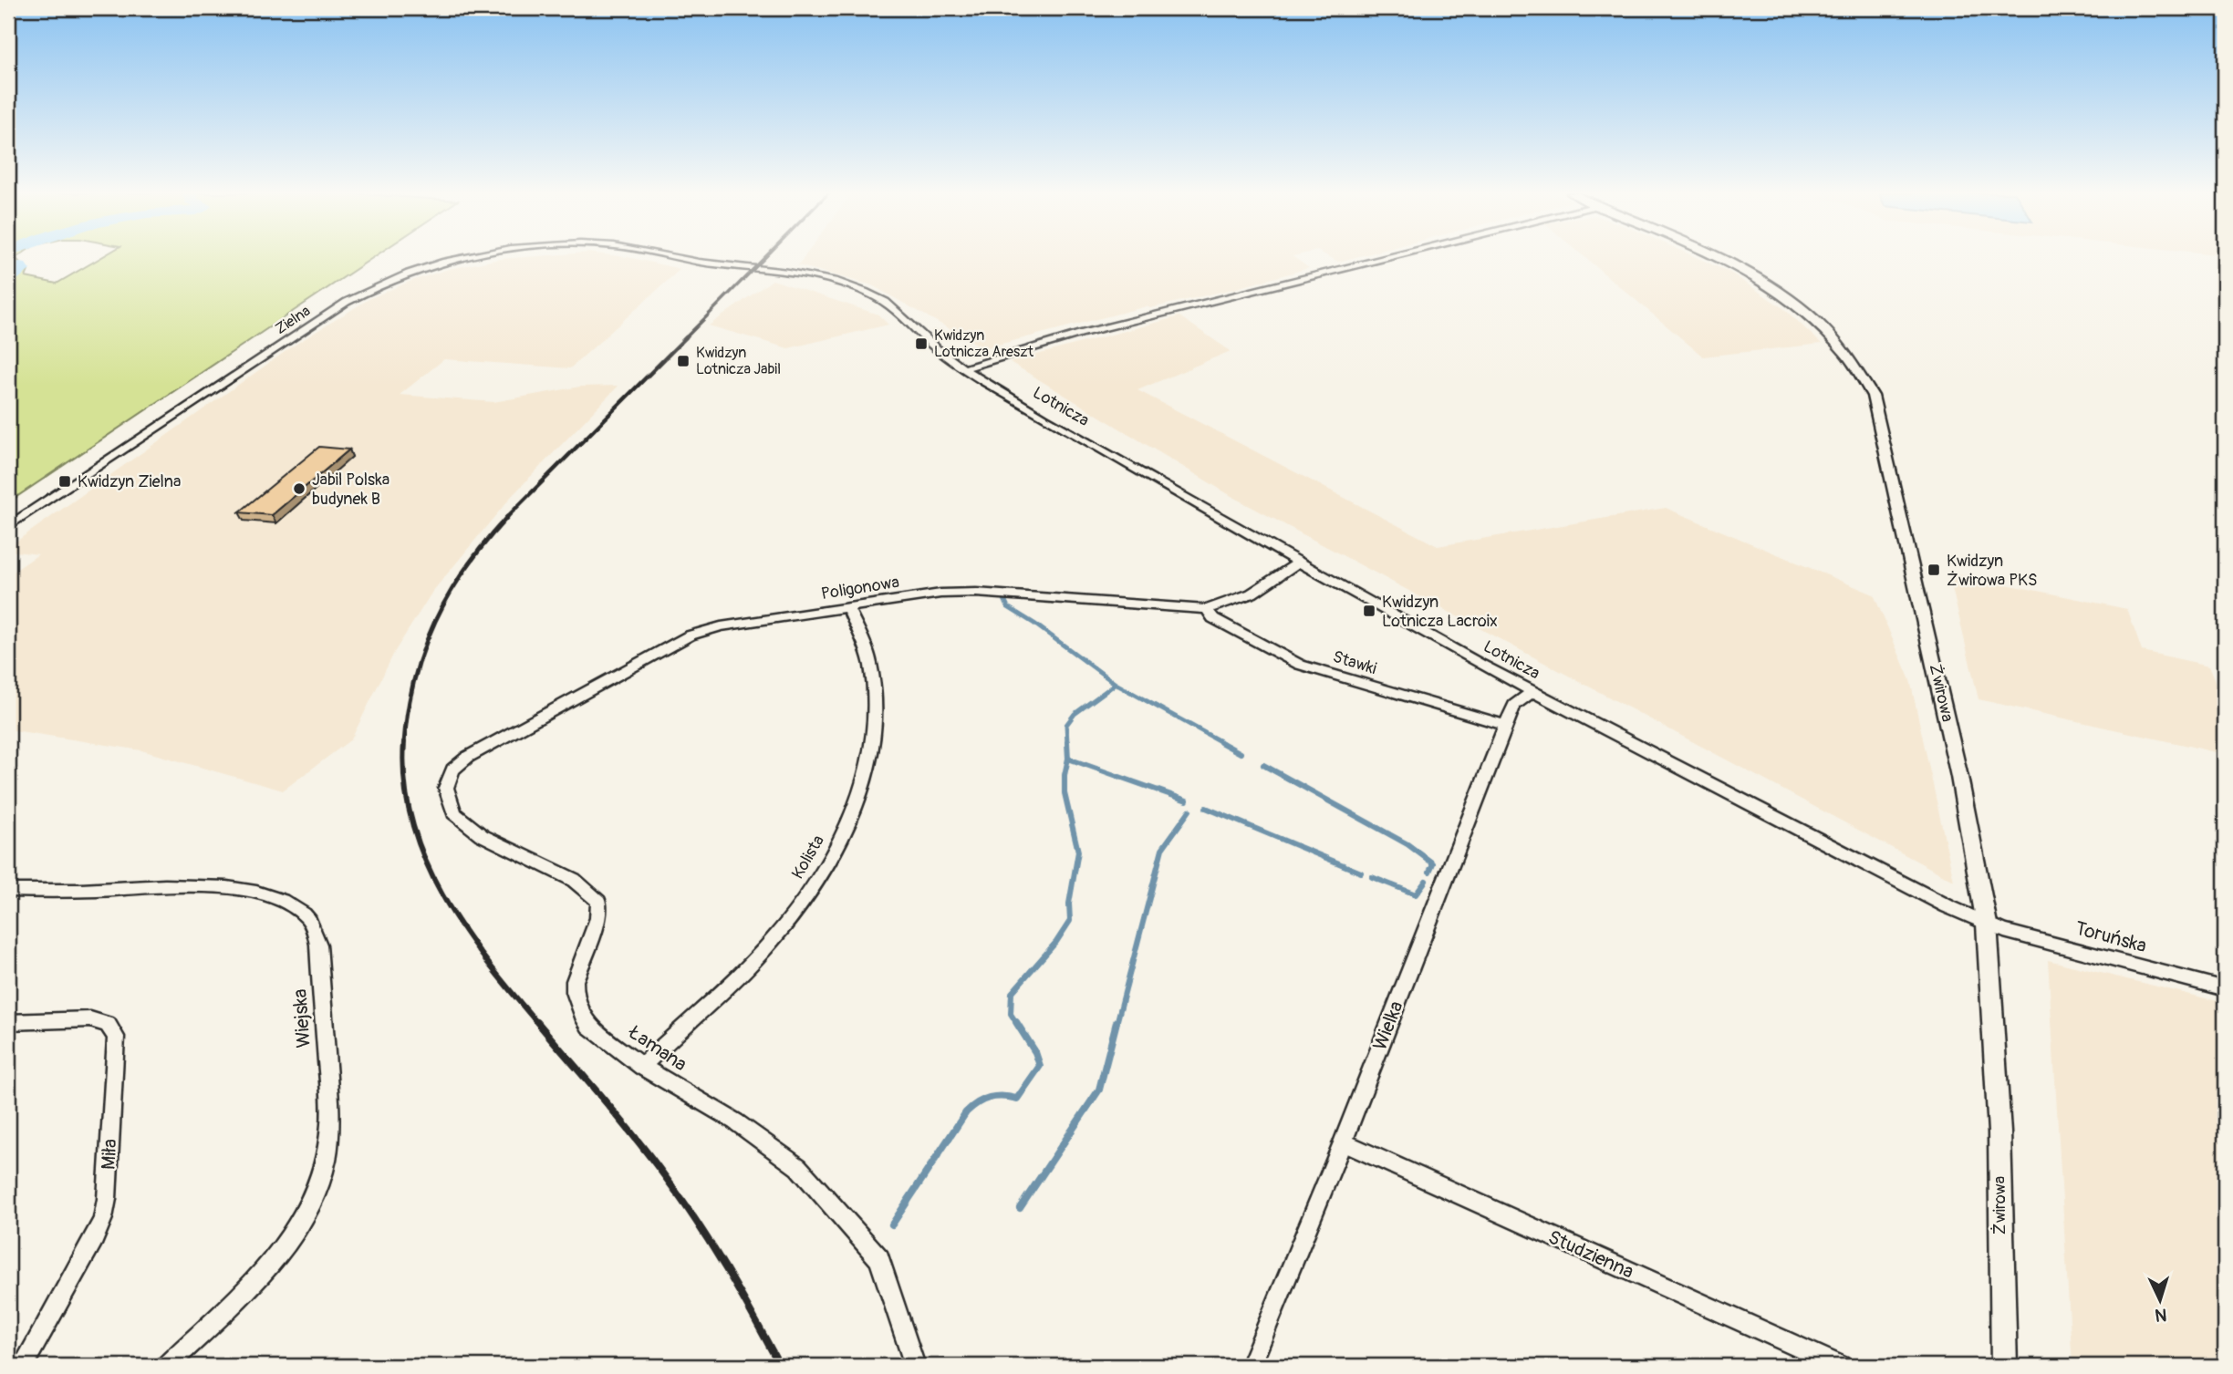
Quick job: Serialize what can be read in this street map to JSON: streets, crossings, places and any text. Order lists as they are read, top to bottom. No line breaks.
{"streets":{"street":["Zielna","Lotnicza","Poligonowa","Stawki","Żwirowa","Kolista","Toruńska","Wiejska","Wielka","Łamana","Miła","Studzienna"]},"crossings":[["Zielna","Lotnicza"],["Lotnicza","Poligonowa"],["Lotnicza","Żwirowa"],["Lotnicza","Toruńska"],["Lotnicza","Wielka"],["Poligonowa","Stawki"],["Poligonowa","Kolista"],["Poligonowa","Łamana"],["Stawki","Wielka"],["Żwirowa","Toruńska"],["Kolista","Łamana"],["Wielka","Studzienna"]],"places":{"transit":["Kwidzyn Lotnicza Areszt","Kwidzyn Lotnicza Jabil","Kwidzyn Zielna","Kwidzyn Żwirowa PKS","Kwidzyn Lotnicza Lacroix"],"other":["Jabil Polska budynek B"]},"north":"bottom"}
